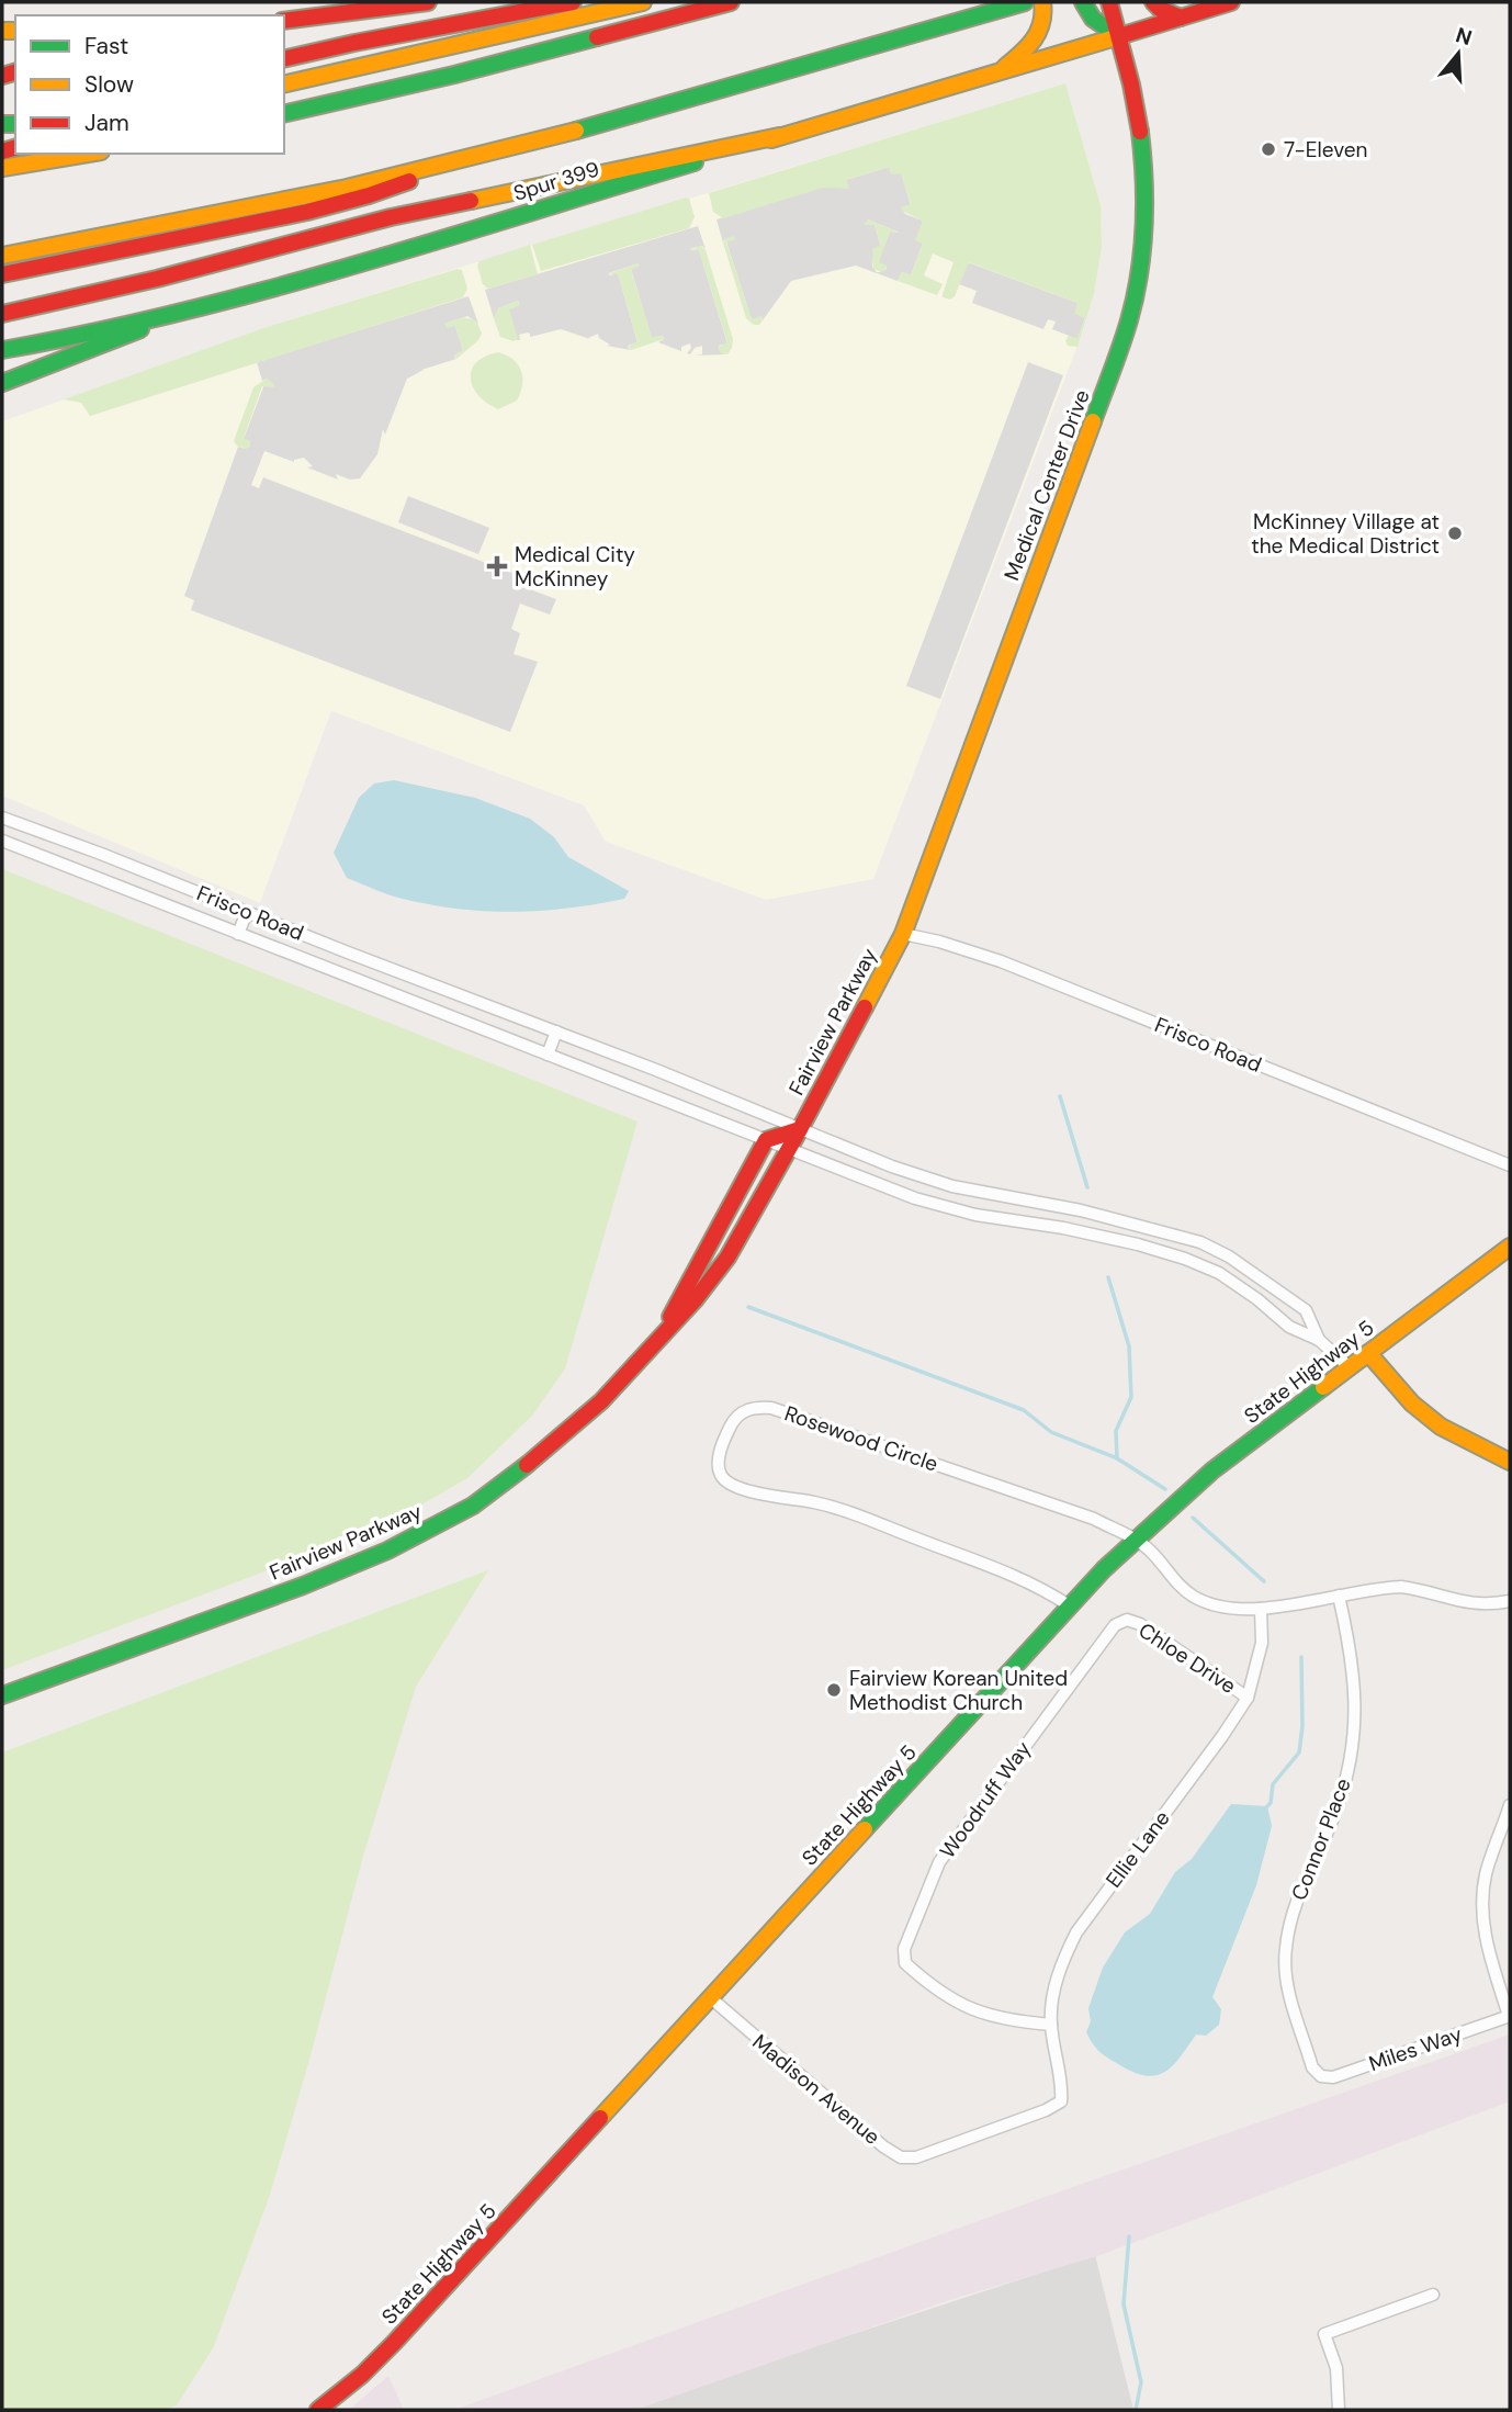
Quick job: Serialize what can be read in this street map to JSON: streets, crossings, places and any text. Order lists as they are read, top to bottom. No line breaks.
{"streets":{"main road":["Spur 399","Medical Center Drive","Fairview Parkway","State Highway 5"],"street":["Frisco Road","Rosewood Circle","Chloe Drive","Woodruff Way","Connor Place","Ellie Lane","Miles Way","Madison Avenue"]},"crossings":[["Spur 399","Medical Center Drive"],["Medical Center Drive","Frisco Road"],["Medical Center Drive","Fairview Parkway"],["Frisco Road","Fairview Parkway"],["State Highway 5","Rosewood Circle"],["State Highway 5","Madison Avenue"],["Chloe Drive","Woodruff Way"],["Chloe Drive","Ellie Lane"],["Woodruff Way","Ellie Lane"],["Connor Place","Miles Way"],["Ellie Lane","Madison Avenue"]],"places":{"other":["7-Eleven","McKinney Village at the Medical District","Fairview Korean United Methodist Church"],"health":["Medical City McKinney"]},"legend":["Fast","Slow","Jam"],"north":"top"}
